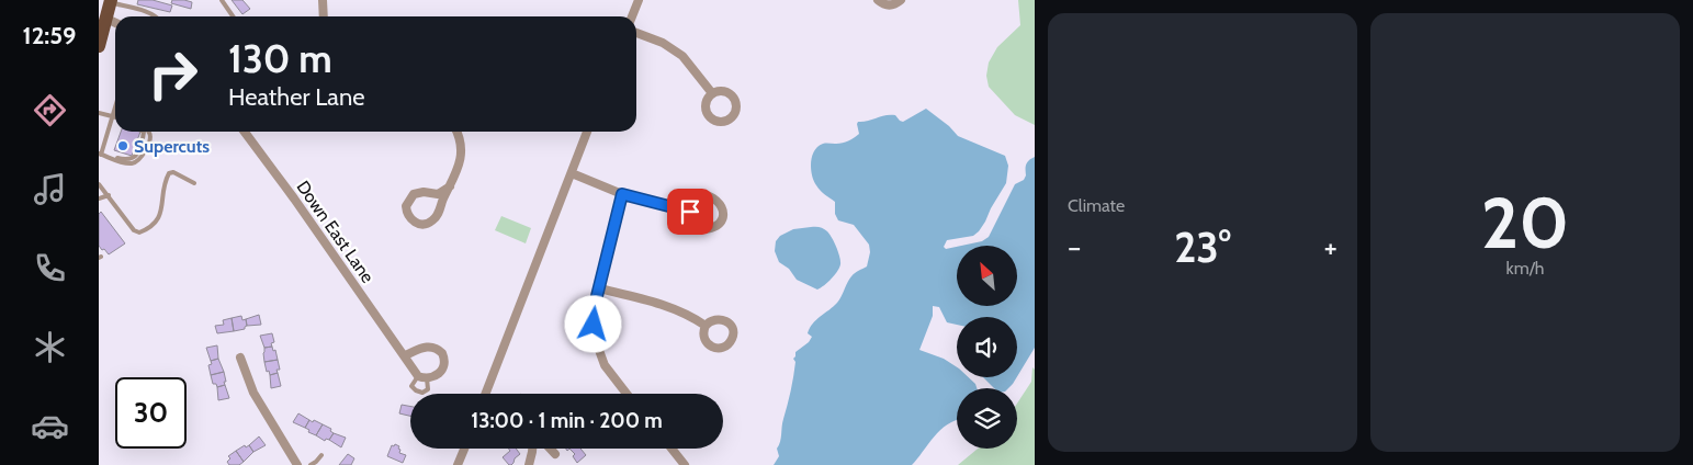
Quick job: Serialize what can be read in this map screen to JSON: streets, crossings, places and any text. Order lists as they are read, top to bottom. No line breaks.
{"streets":{"street":["Down East Lane"]},"places":["Supercuts"],"north":"top left","page":{"tabs":"12:59","tile":["Climate",["20","km/h"]],"turn":["130 m","Heather Lane"],"heat":["−","23°","+"],"limit":"30","trip":"13:00 · 1 min · 200 m"}}
